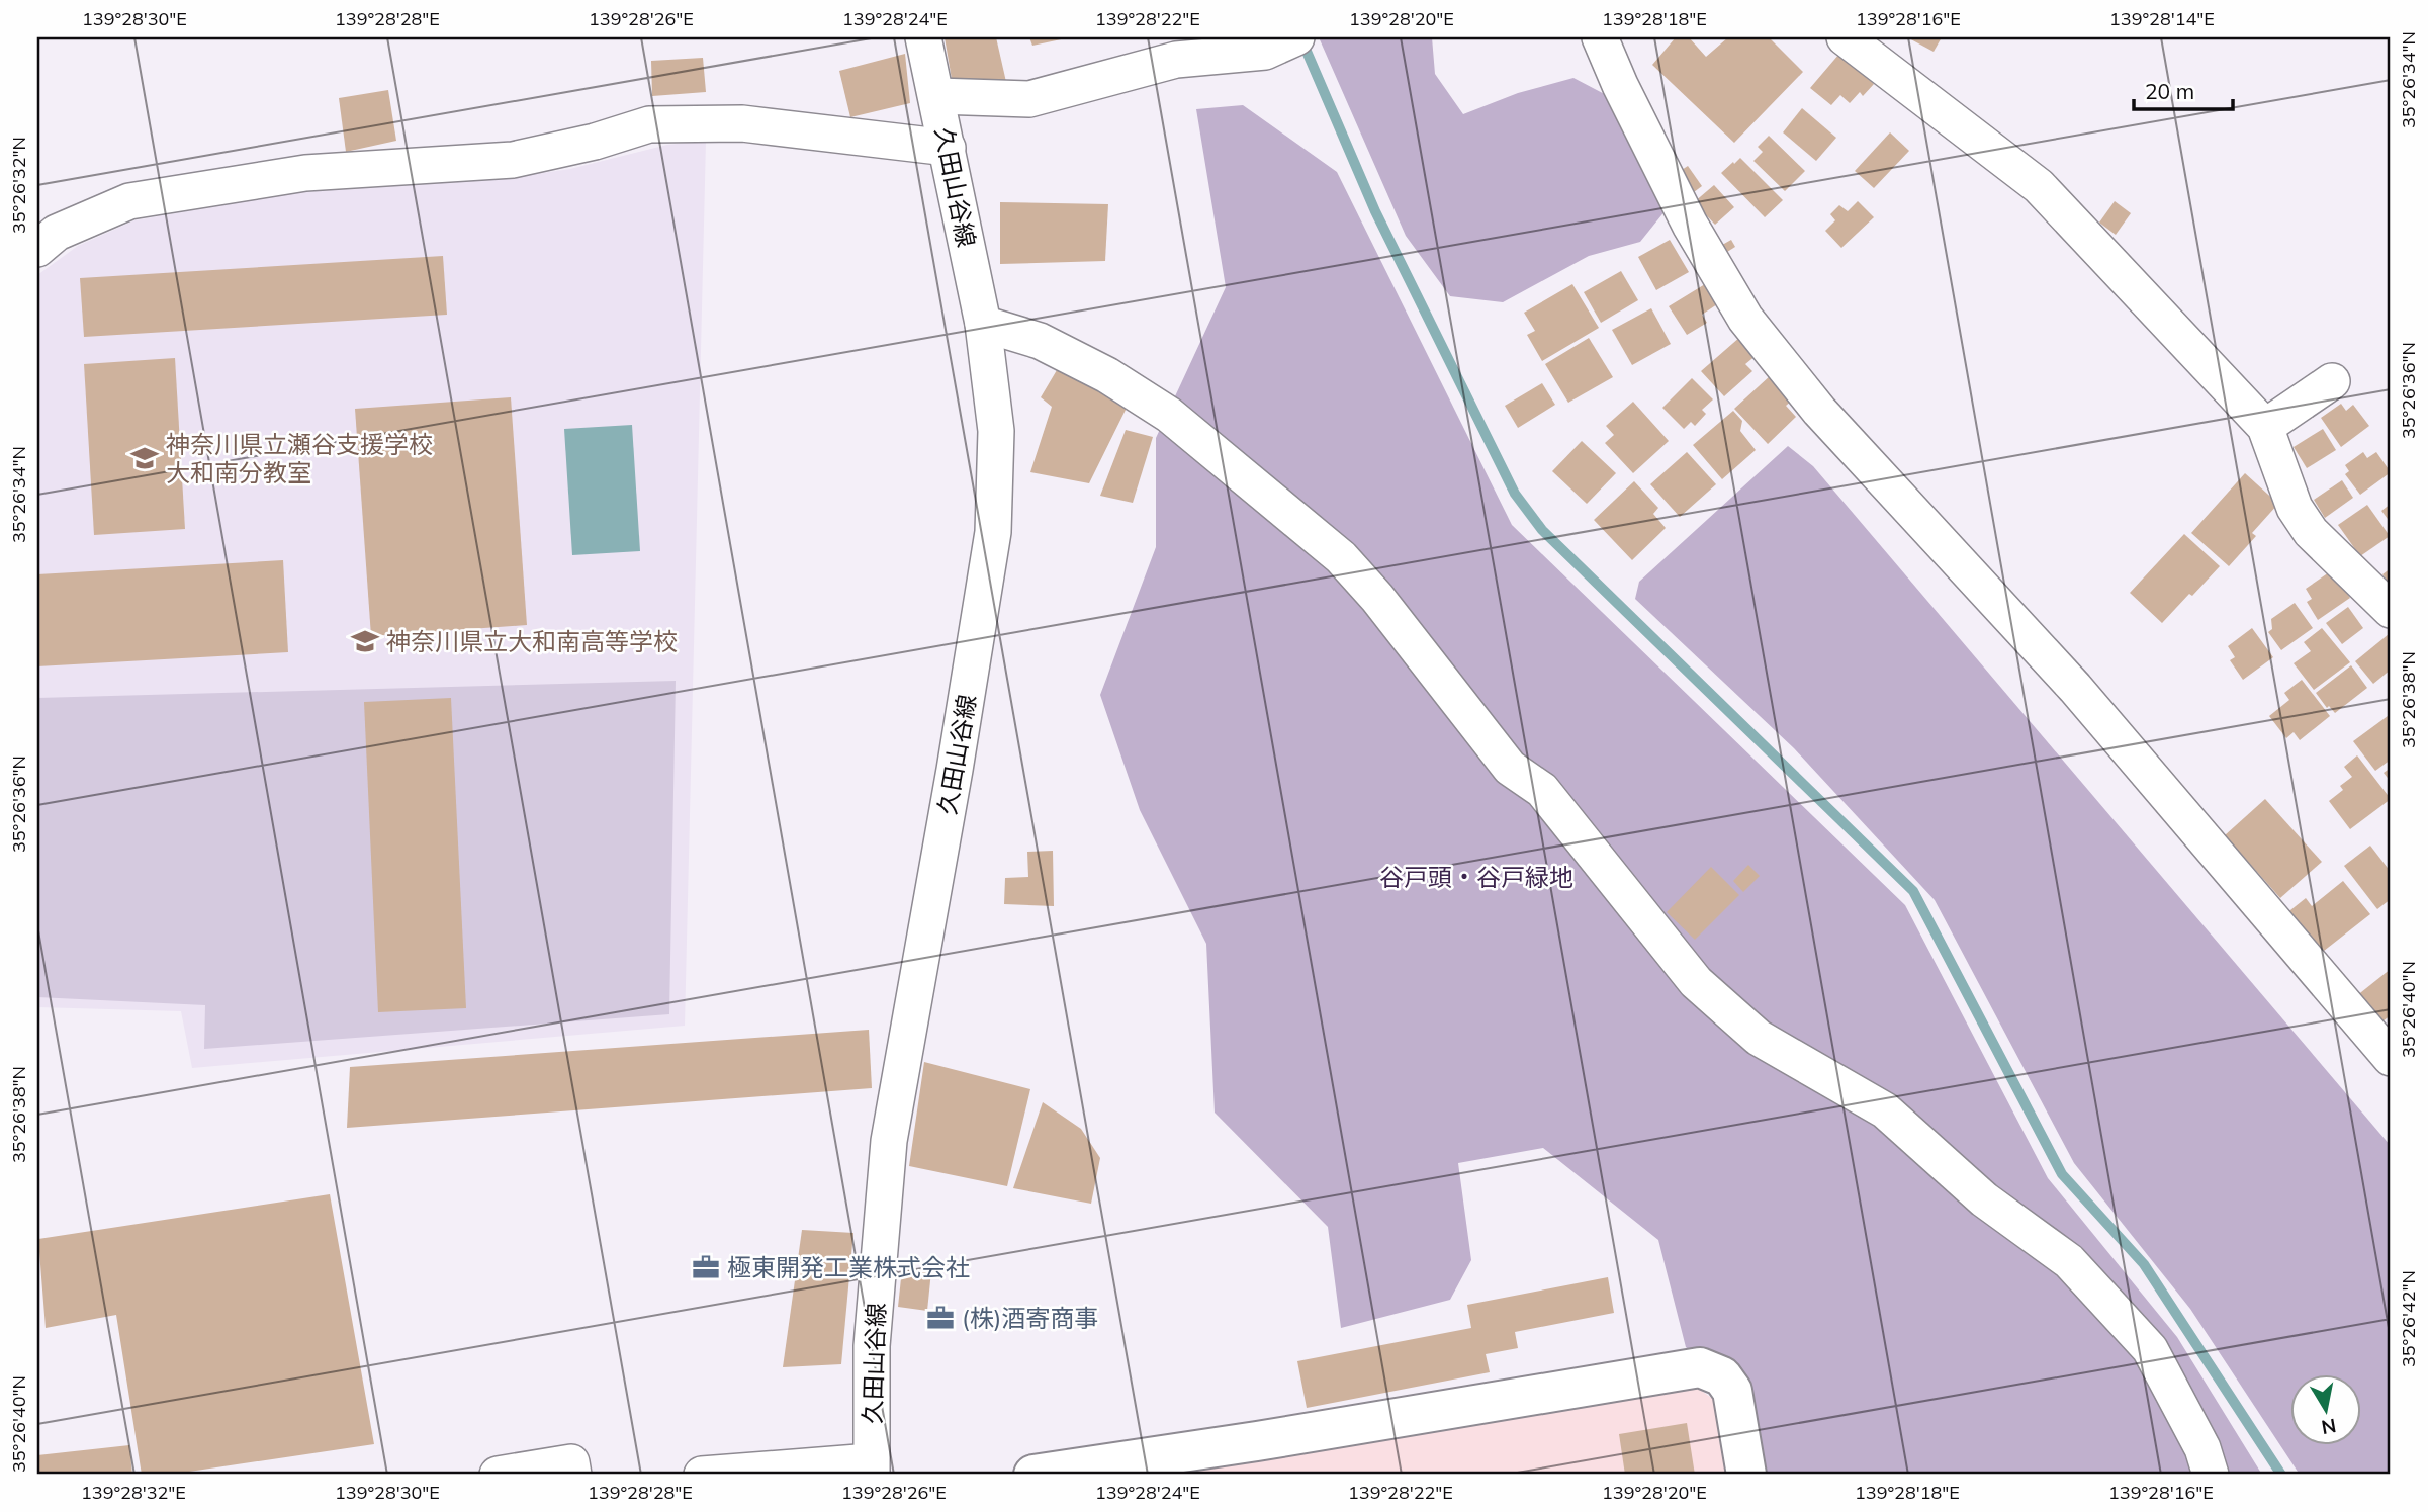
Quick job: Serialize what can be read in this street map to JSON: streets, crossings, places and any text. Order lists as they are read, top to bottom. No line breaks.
{"streets":{"street":["久田山谷線"]},"parks":["谷戸頭・谷戸緑地"],"places":{"school or university":["神奈川県立瀬谷支援学校 大和南分教室","神奈川県立大和南高等学校"],"office":["極東開発工業株式会社","(株)酒寄商事"]},"scale_bar":"20 m","north":"bottom","coordinates":["139°28'30\"E","139°28'28\"E","139°28'26\"E","139°28'24\"E","139°28'22\"E","139°28'20\"E","139°28'18\"E","139°28'16\"E","139°28'14\"E","35°26'34\"N","35°26'32\"N","35°26'36\"N","35°26'38\"N","35°26'40\"N","35°26'42\"N","139°28'32\"E"]}
